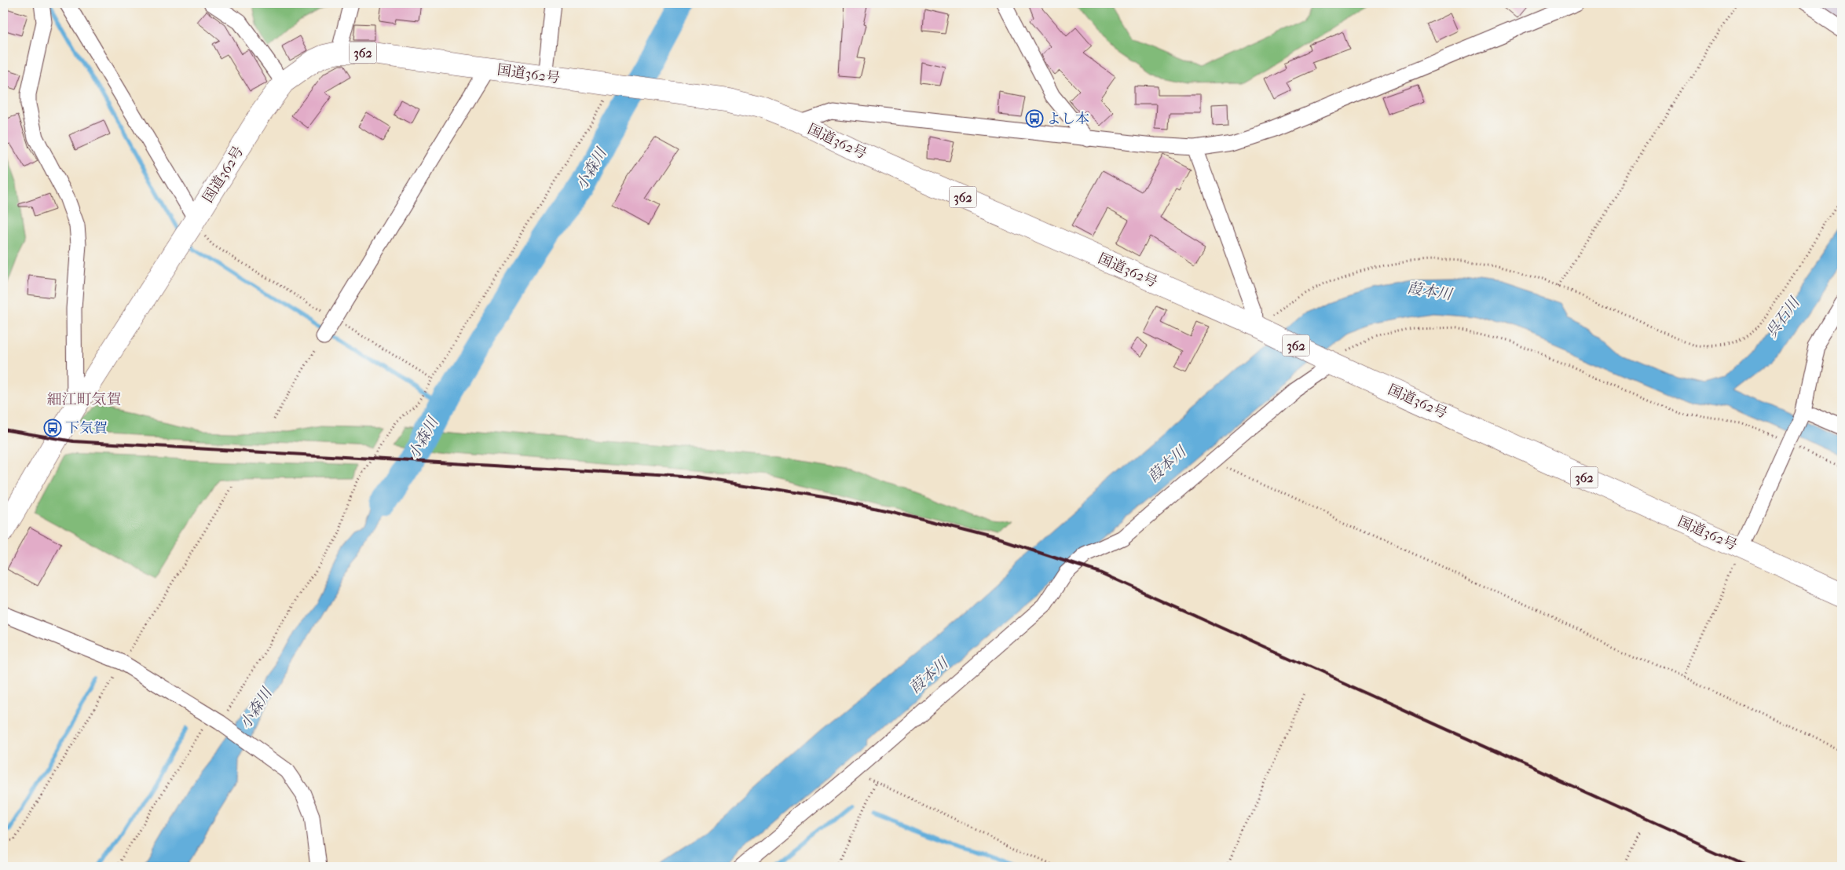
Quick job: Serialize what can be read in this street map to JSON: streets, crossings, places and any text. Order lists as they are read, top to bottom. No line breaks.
{"streets":{"highway":["362","国道362号"]},"districts":["細江町気賀"],"water":["小森川","葭本川","呉石川"],"places":{"bus stop":["よし本","下気賀"]}}
